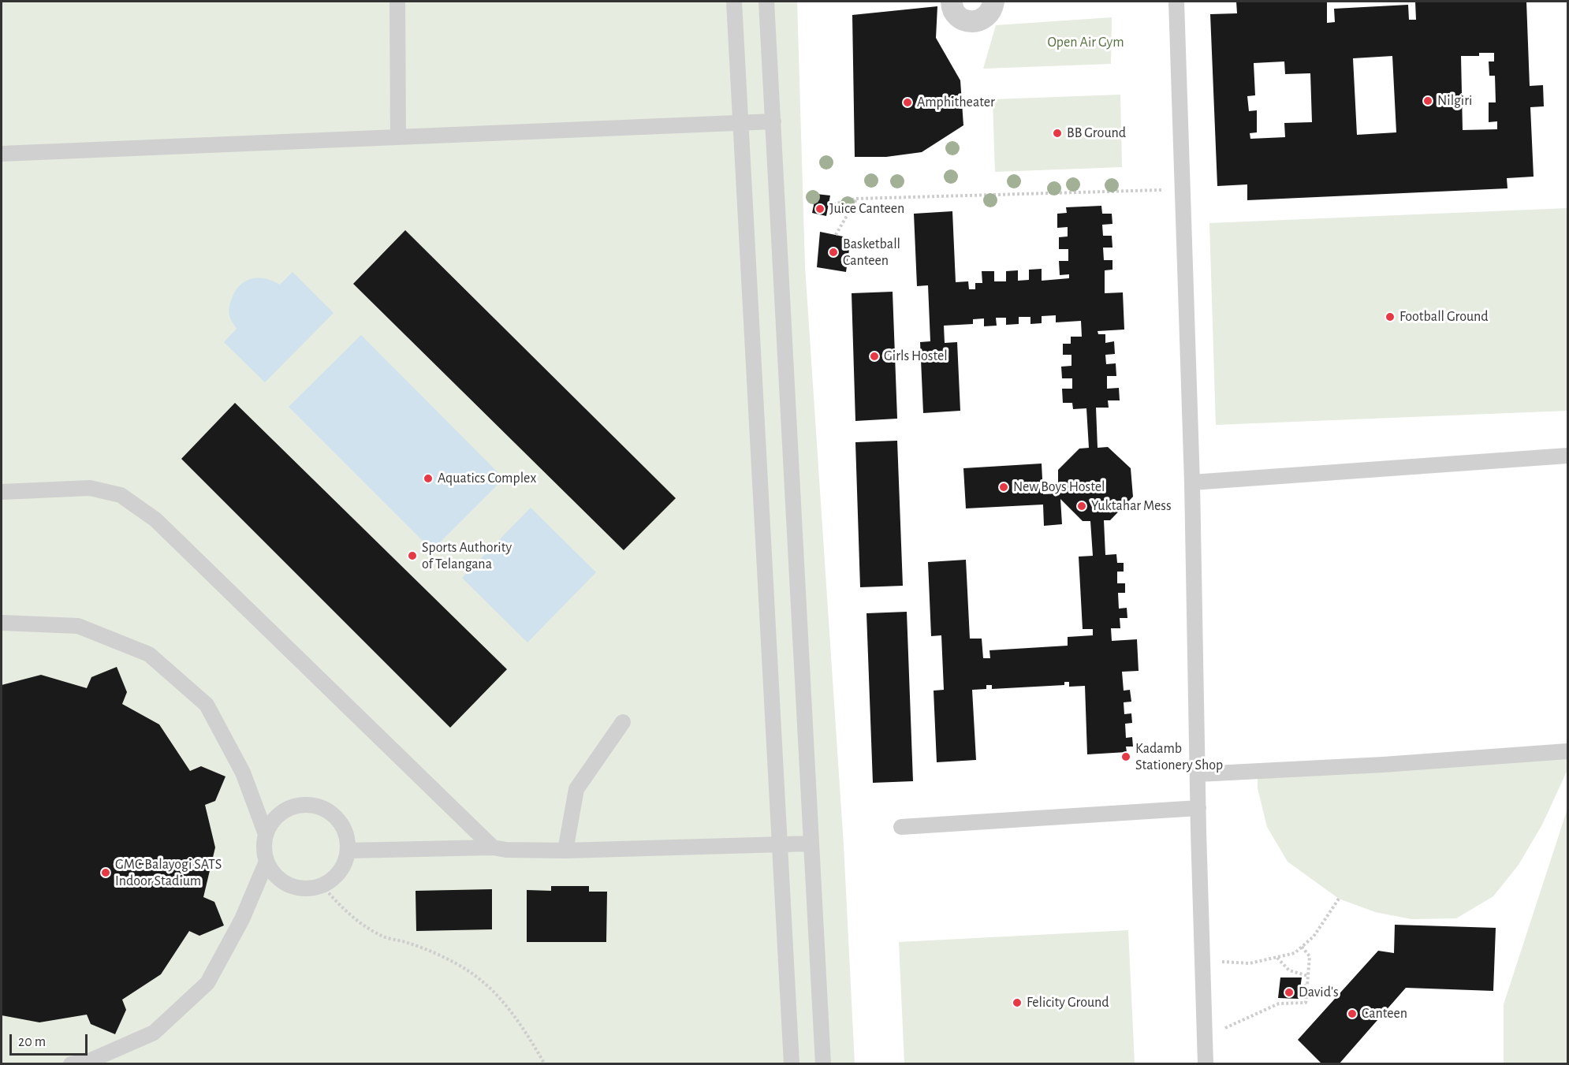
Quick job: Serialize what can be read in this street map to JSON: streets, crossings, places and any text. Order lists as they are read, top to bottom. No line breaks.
{"parks":["Open Air Gym"],"places":["Nilgiri","Amphitheater","BB Ground","Juice Canteen","Basketball Canteen","Football Ground","Girls Hostel","Aquatics Complex","New Boys Hostel","Yuktahar Mess","Sports Authority of Telangana","Kadamb Stationery Shop","GMC Balayogi SATS Indoor Stadium","David's","Felicity Ground","Canteen"],"scale_bar":"20 m"}
